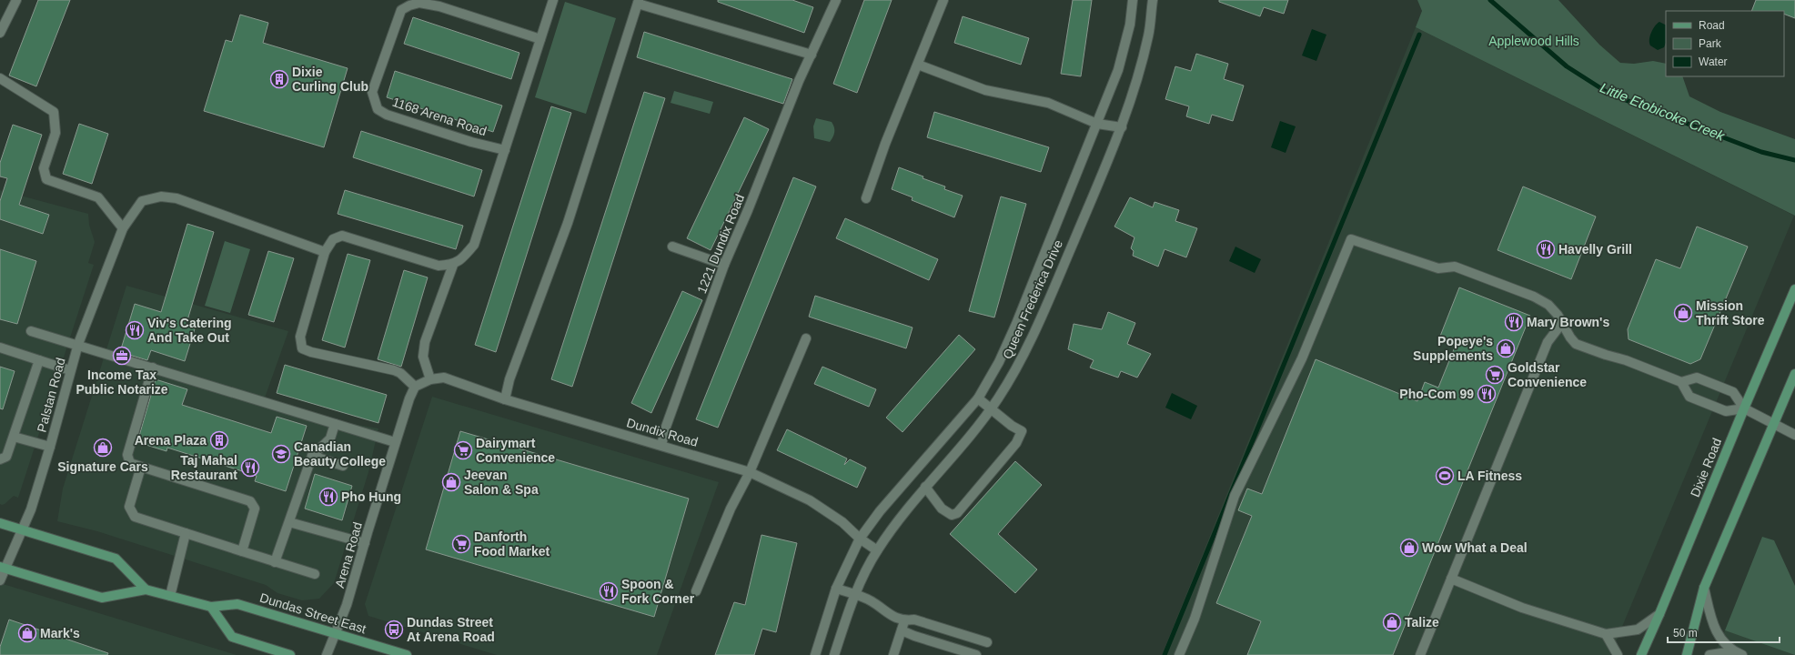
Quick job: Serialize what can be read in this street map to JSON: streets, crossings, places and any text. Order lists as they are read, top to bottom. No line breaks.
{"streets":{"main road":["Dixie Road","Dundas Street East"],"street":["1168 Arena Road","1221 Dundix Road","Queen Frederica Drive","Palstan Road","Dundix Road","Arena Road"]},"crossings":[["1221 Dundix Road","Dundix Road"],["Queen Frederica Drive","Dundix Road"],["Palstan Road","Dundas Street East"],["Arena Road","Dundas Street East"]],"water":["Little Etobicoke Creek"],"parks":["Applewood Hills"],"places":{"building":["Dixie Curling Club","Arena Plaza"],"restaurant":["Havelly Grill","Mary Brown's","Viv's Catering And Take Out","Pho-Com 99","Taj Mahal Restaurant","Pho Hung","Spoon & Fork Corner"],"shop":["Mission Thrift Store","Popeye's Supplements","Signature Cars","Jeevan Salon & Spa","Wow What a Deal","Talize","Mark's"],"office":["Income Tax Public Notarize"],"supermarket":["Goldstar Convenience","Dairymart Convenience","Danforth Food Market"],"school or university":["Canadian Beauty College"],"sports":["LA Fitness"],"bus stop":["Dundas Street At Arena Road"]},"legend":["Road","Park","Water"],"scale_bar":"50 m"}
